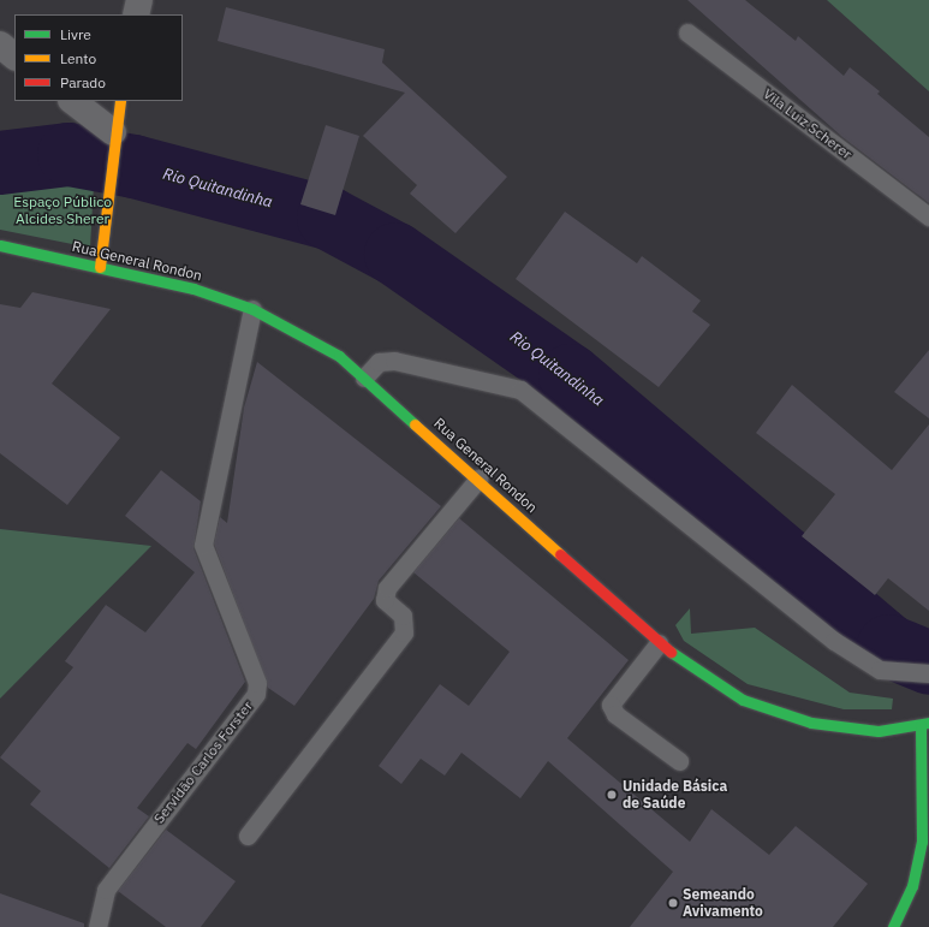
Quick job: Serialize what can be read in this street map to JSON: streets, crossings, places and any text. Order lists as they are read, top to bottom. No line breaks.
{"streets":{"main road":["Rua General Rondon"],"lane":["Vila Luiz Scherer","Servidão Carlos Forster"]},"crossings":[["Rua General Rondon","Servidão Carlos Forster"]],"water":["Rio Quitandinha"],"parks":["Espaço Público Alcides Sherer"],"places":["Unidade Básica de Saúde","Semeando Avivamento"],"legend":["Livre","Lento","Parado"]}
